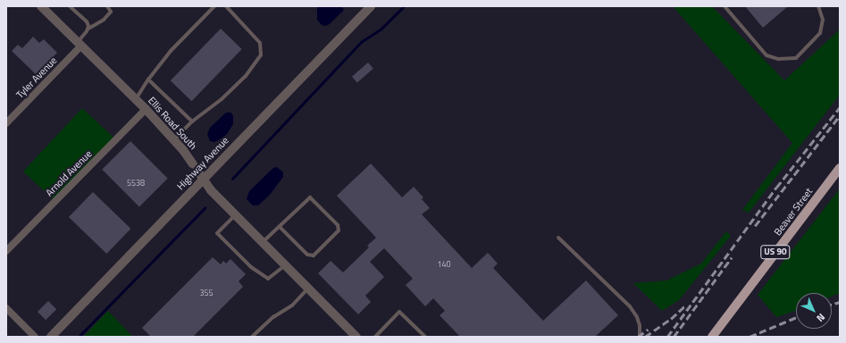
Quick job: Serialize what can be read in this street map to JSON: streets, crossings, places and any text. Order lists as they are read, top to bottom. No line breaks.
{"streets":{"main road":["Beaver Street","US 90"],"street":["Tyler Avenue","Ellis Road South","Highway Avenue","Arnold Avenue"]},"crossings":[["Tyler Avenue","Ellis Road South"],["Ellis Road South","Highway Avenue"],["Ellis Road South","Arnold Avenue"]],"house_numbers":["5538","140","355"],"north":"bottom right"}
